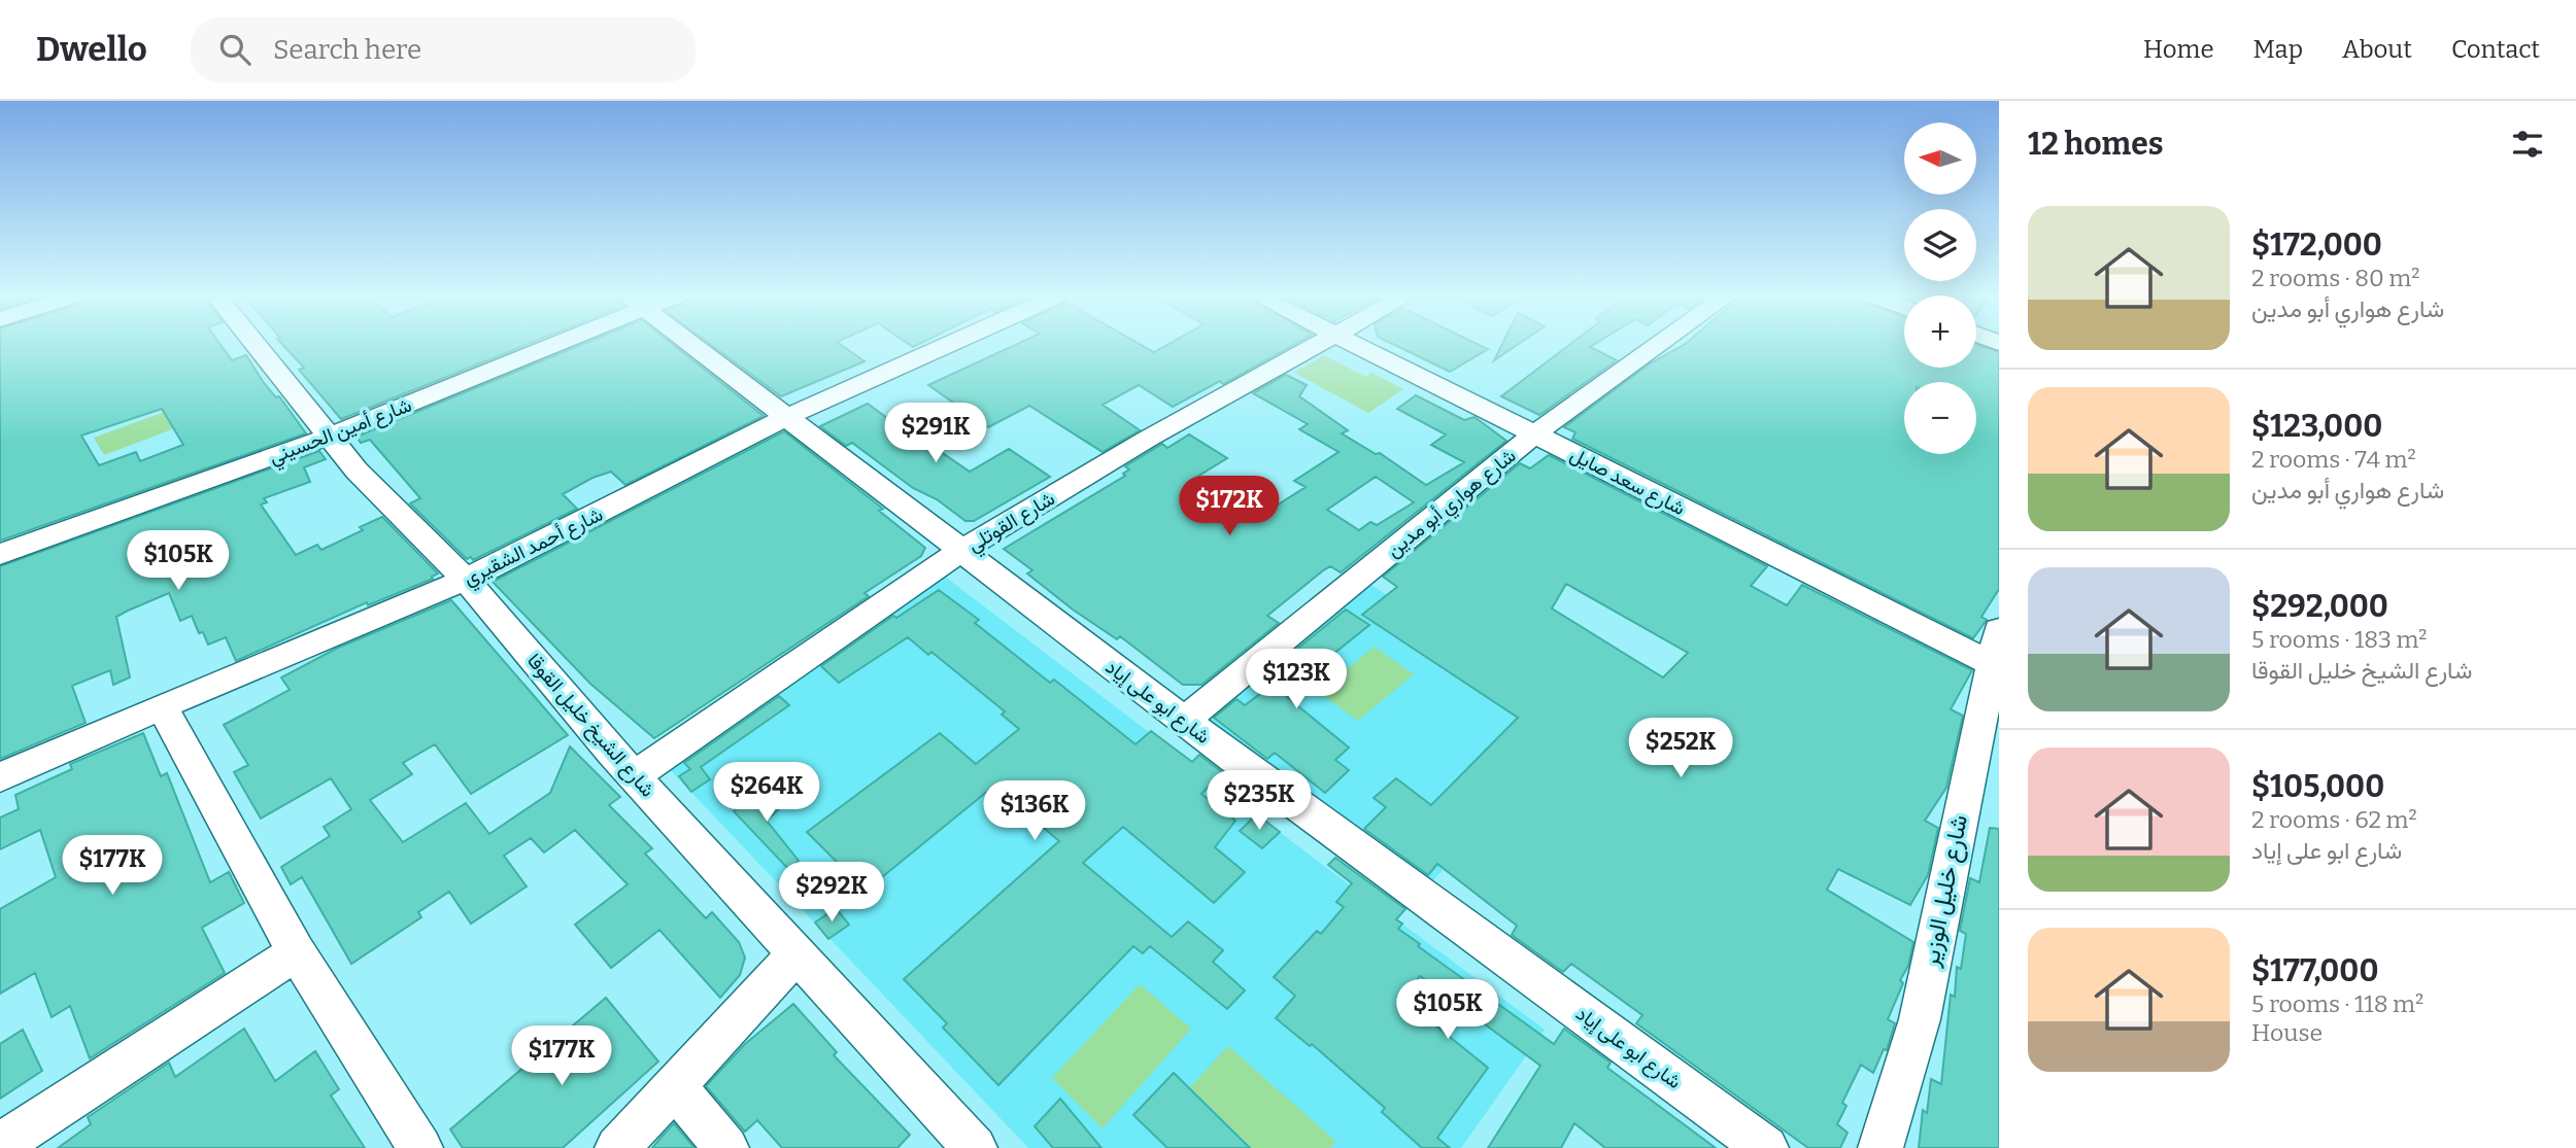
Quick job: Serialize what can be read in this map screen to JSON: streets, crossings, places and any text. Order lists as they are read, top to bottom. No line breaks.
{"streets":{"street":["شارع أمين الحسيني","شارع سعد صايل","شارع هواري أبو مدين","شارع القوتلي","شارع أحمد الشقيري","شارع ابو على إياد","شارع الشيخ خليل القوقا","شارع خليل الوزير"]},"crossings":[["شارع أمين الحسيني","شارع الشيخ خليل القوقا"],["شارع سعد صايل","شارع هواري أبو مدين"],["شارع سعد صايل","شارع خليل الوزير"],["شارع هواري أبو مدين","شارع ابو على إياد"],["شارع القوتلي","شارع ابو على إياد"],["شارع القوتلي","شارع الشيخ خليل القوقا"],["شارع أحمد الشقيري","شارع ابو على إياد"],["شارع أحمد الشقيري","شارع الشيخ خليل القوقا"]],"north":"left","page":{"header":"Dwello","search":"Search here","nav":["Home","Map","About","Contact"],"heading":"12 homes","map_buttons":["+","−"],"list":[{"name":"$172,000","note":"2 rooms · 80 m² · شارع هواري أبو مدين"},{"name":"$123,000","note":"2 rooms · 74 m² · شارع هواري أبو مدين"},{"name":"$292,000","note":"5 rooms · 183 m² · شارع الشيخ خليل القوقا"},{"name":"$105,000","note":"2 rooms · 62 m² · شارع ابو على إياد"},{"name":"$177,000","note":"5 rooms · 118 m² · House"}],"price":["$291K","$172K","$105K","$123K","$252K","$264K","$235K","$136K","$177K","$292K","$105K","$177K"]}}
